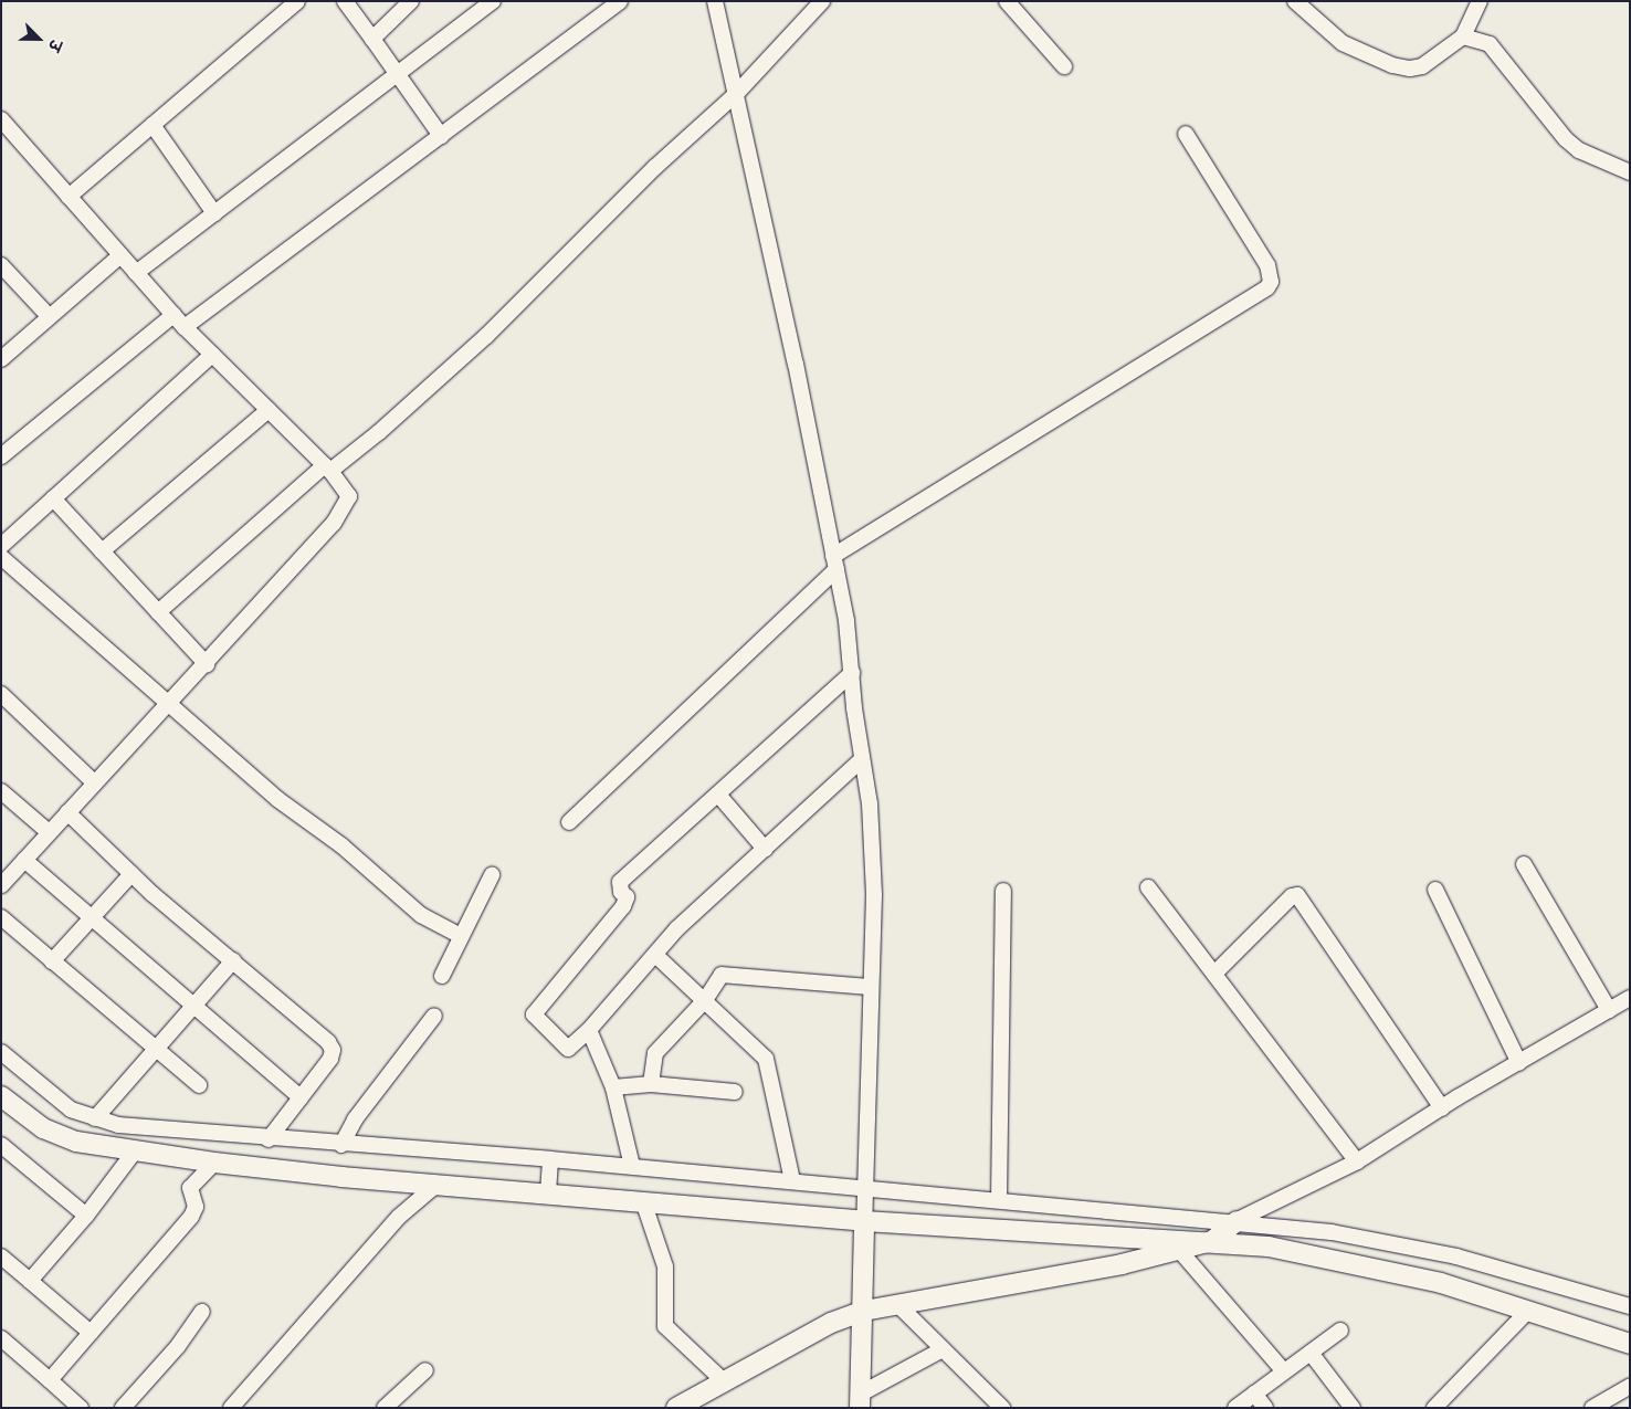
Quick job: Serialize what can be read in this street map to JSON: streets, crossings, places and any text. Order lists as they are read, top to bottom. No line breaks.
{"north":"bottom right"}
